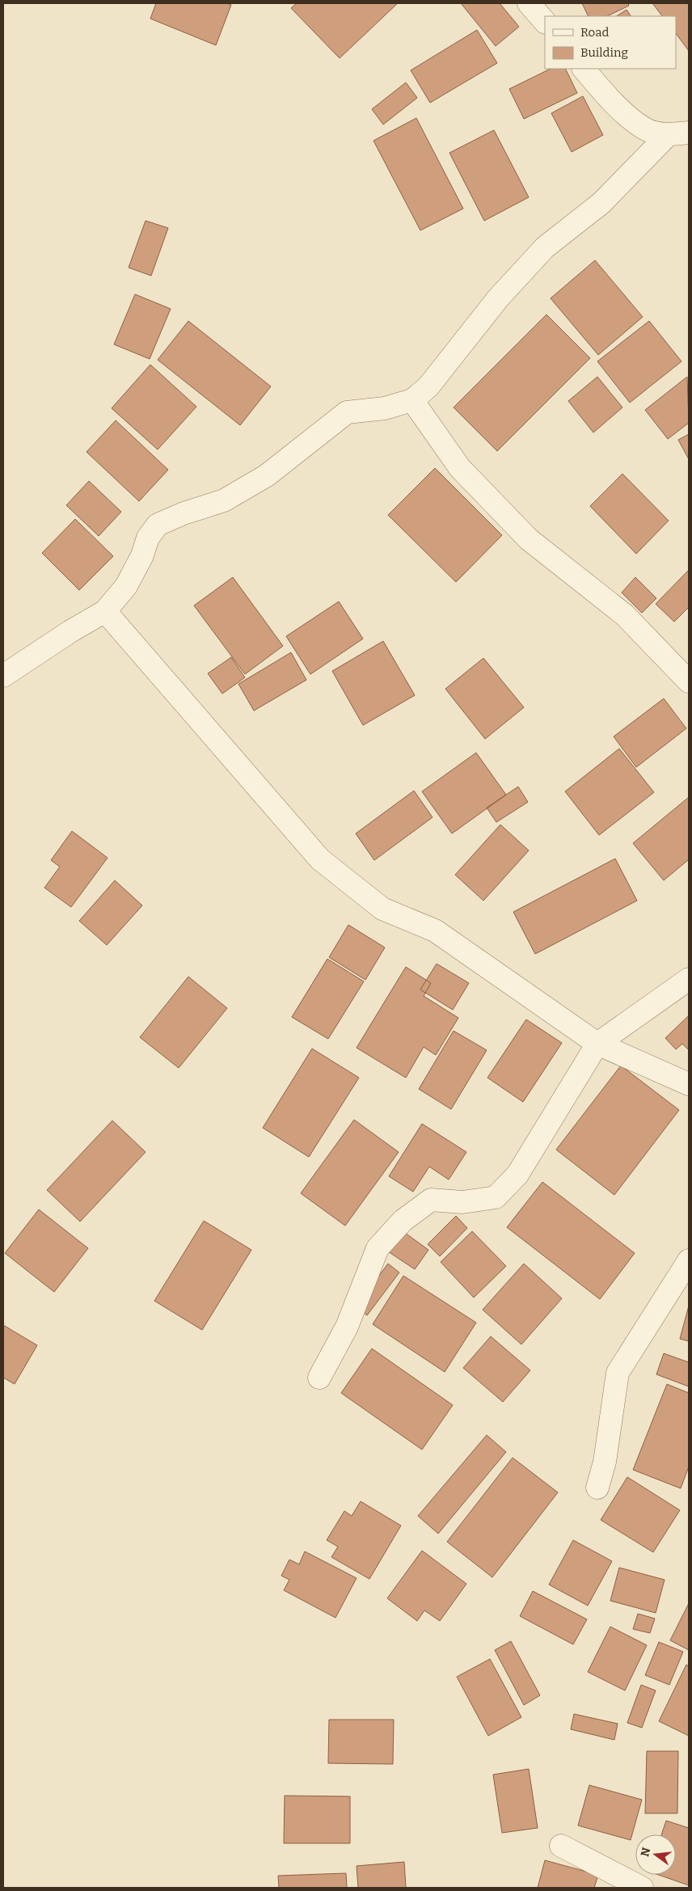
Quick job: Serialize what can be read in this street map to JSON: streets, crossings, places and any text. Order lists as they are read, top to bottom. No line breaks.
{"legend":["Road","Building"],"north":"left"}
